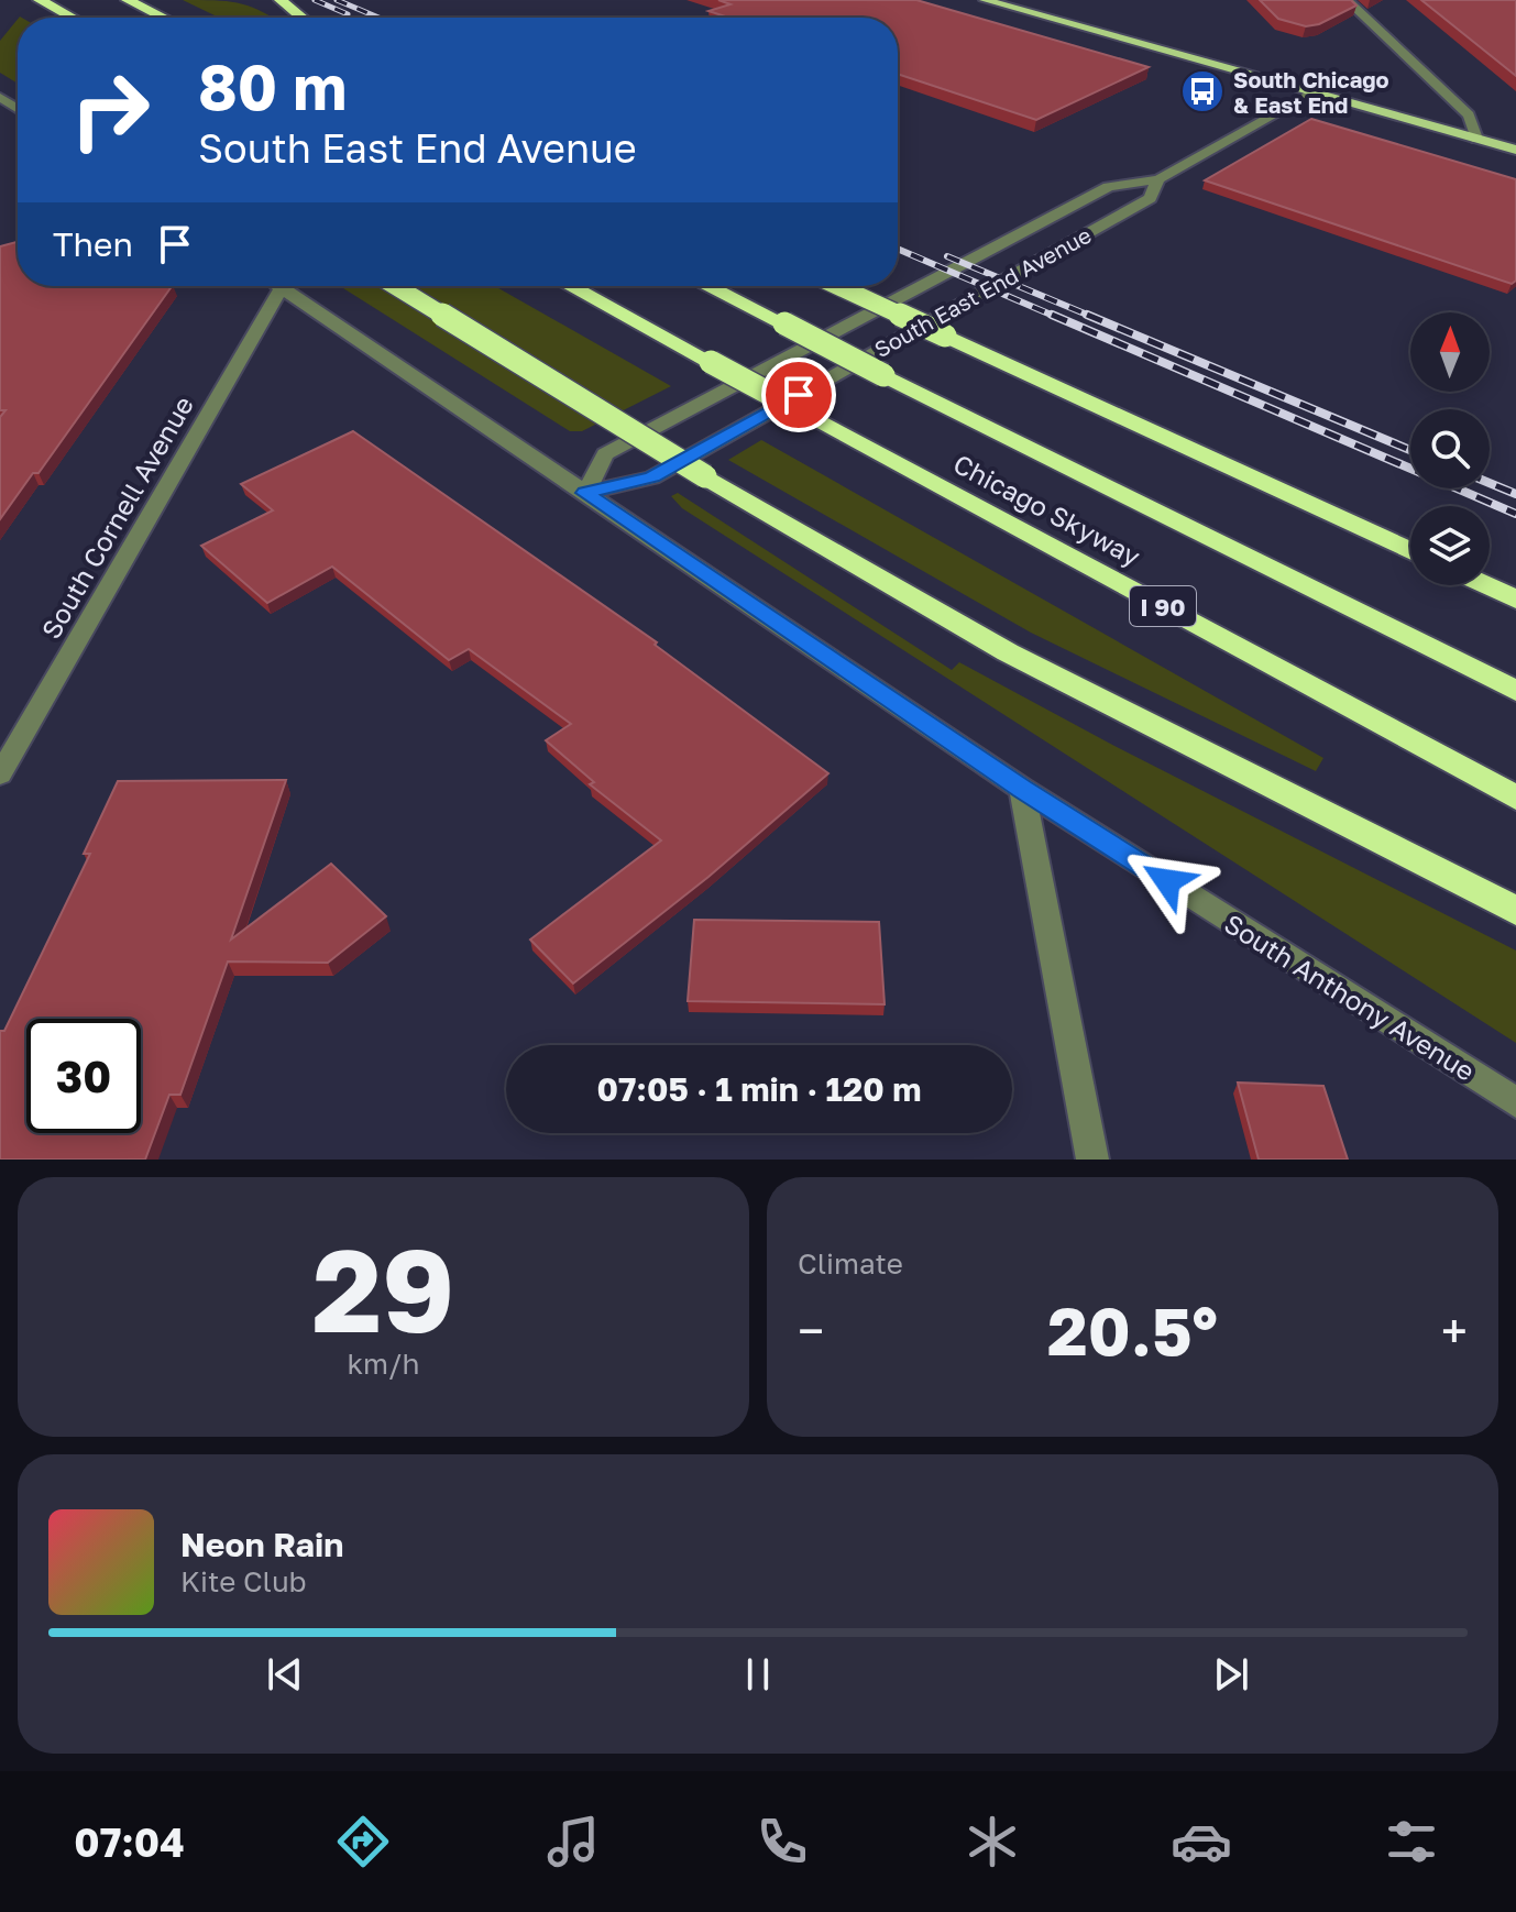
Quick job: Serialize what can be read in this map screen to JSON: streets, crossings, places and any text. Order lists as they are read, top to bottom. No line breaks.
{"streets":{"highway":["Chicago Skyway","I 90"],"street":["South East End Avenue","South Cornell Avenue","South Anthony Avenue"]},"crossings":[["South East End Avenue","South Anthony Avenue"]],"places":{"bus stop":["South Chicago & East End"]},"north":"top","page":{"turn":["80 m","South East End Avenue"],"then":"Then","limit":"30","trip":"07:05 · 1 min · 120 m","tile":[["29","km/h"],"Climate"],"heat":["−","20.5°","+"],"song":["Neon Rain","Kite Club"],"tabs":"07:04"}}
